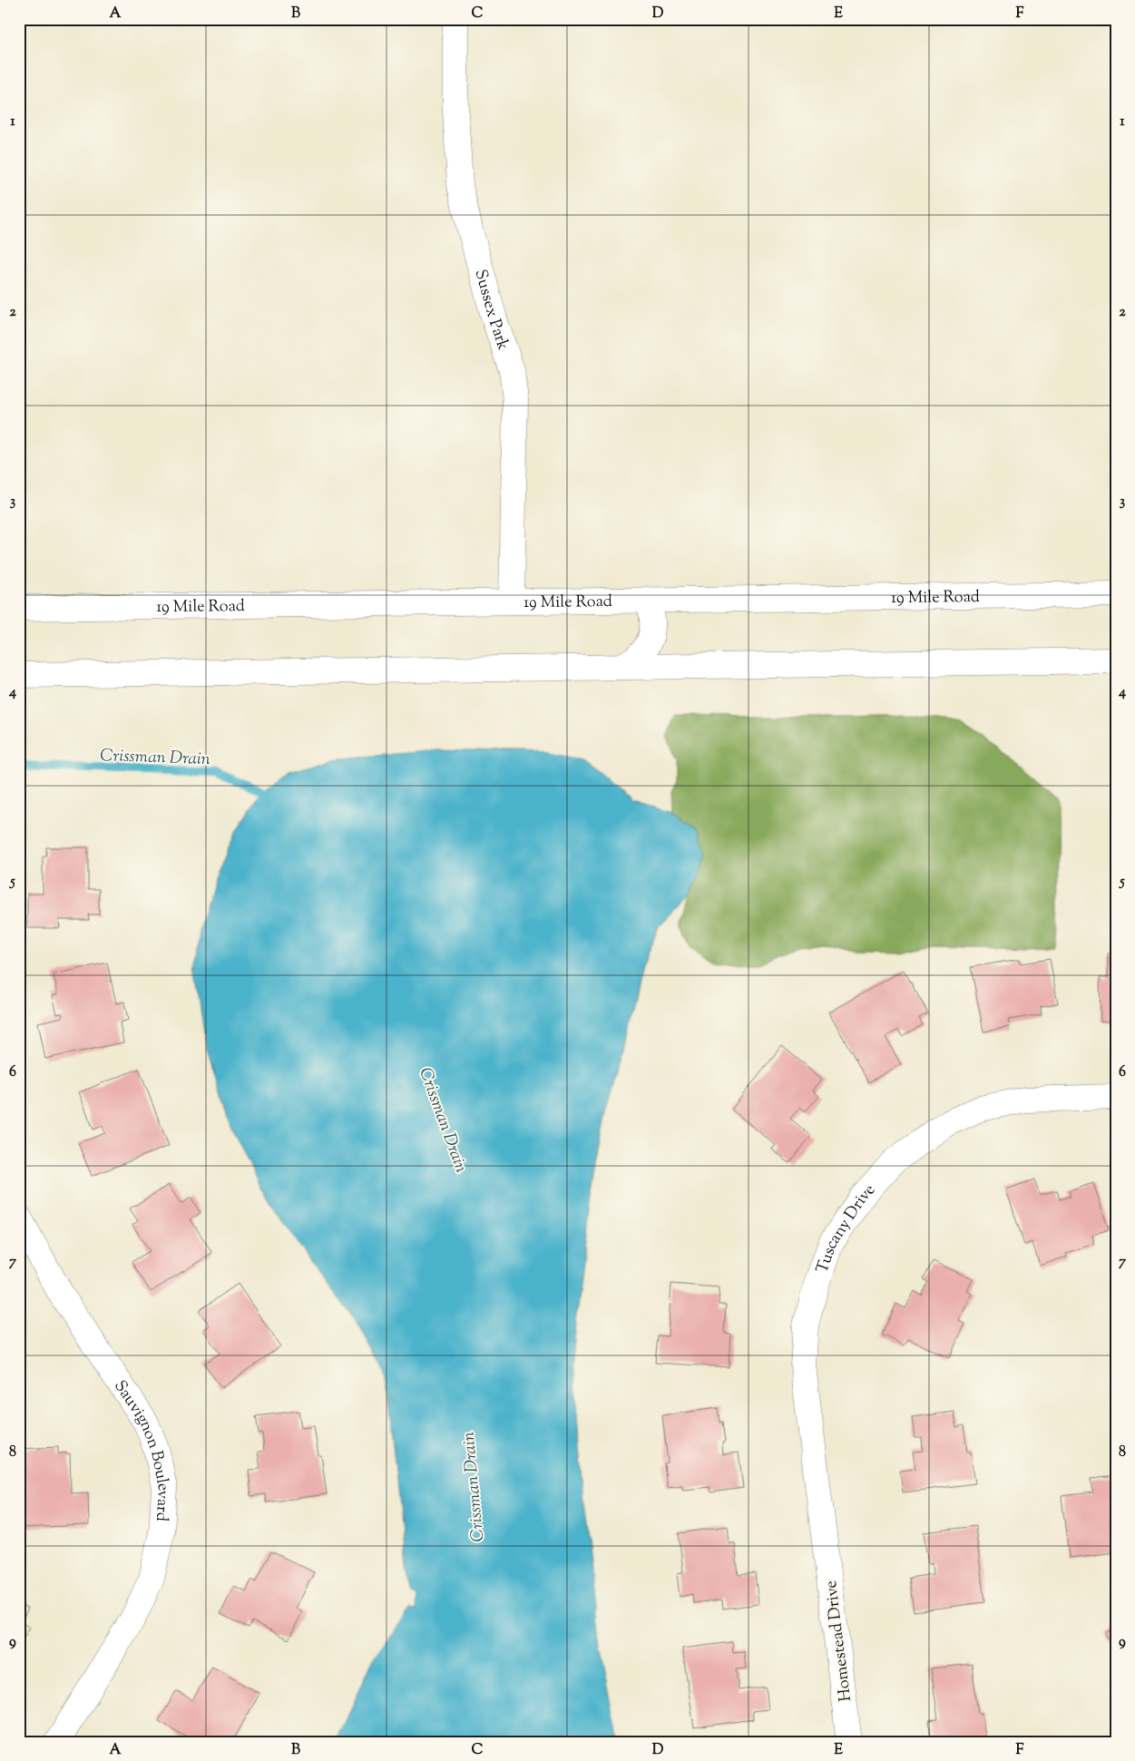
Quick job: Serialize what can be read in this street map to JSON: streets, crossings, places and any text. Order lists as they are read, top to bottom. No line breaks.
{"streets":{"main road":["Sussex Park","19 Mile Road","Tuscany Drive","Sauvignon Boulevard","Homestead Drive"]},"crossings":[["Sussex Park","19 Mile Road"],["Tuscany Drive","Homestead Drive"]],"water":["Crissman Drain"],"grid":{"columns":["A","B","C","D","E","F"],"rows":["1","2","3","4","5","6","7","8","9"]}}
